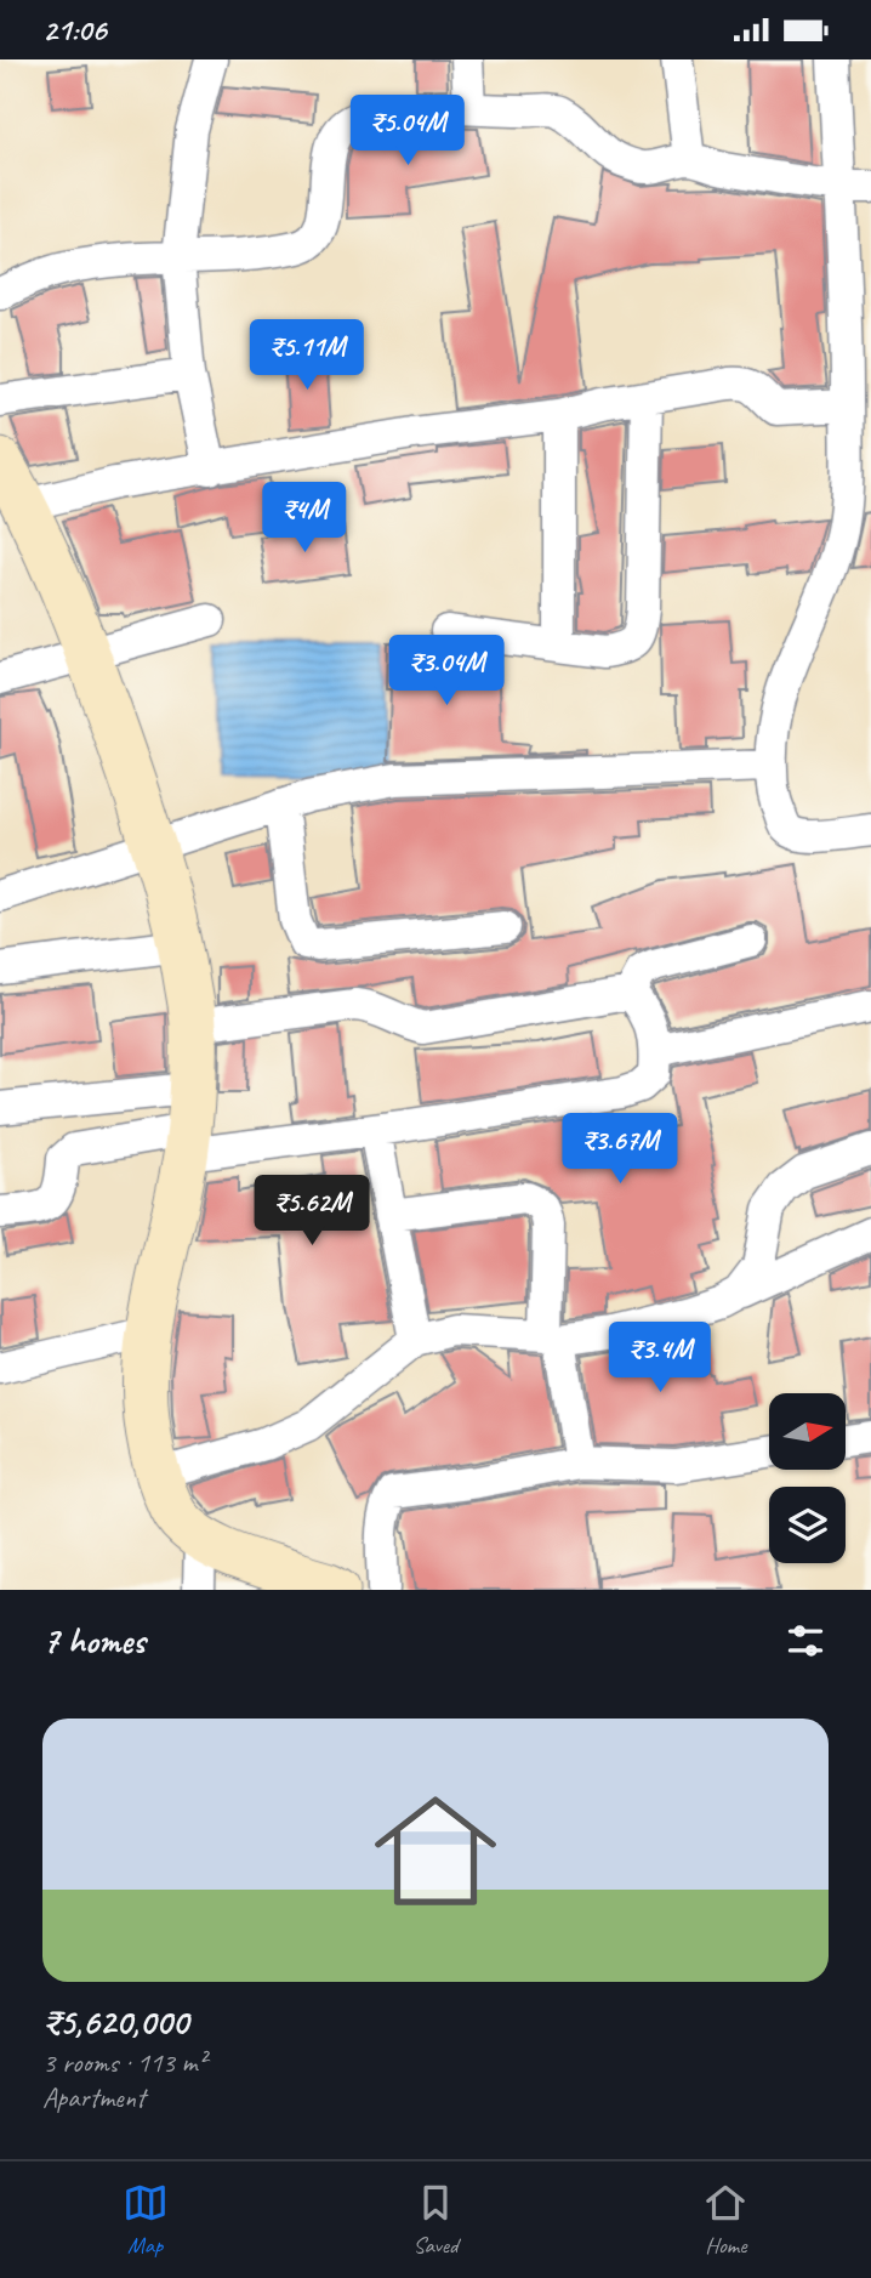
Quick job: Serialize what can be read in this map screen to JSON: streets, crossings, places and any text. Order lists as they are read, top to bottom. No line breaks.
{"north":"right","page":{"status":"21:06","price":["₹5.04M","₹5.11M","₹4M","₹3.04M","₹3.67M","₹5.62M","₹3.4M"],"heading":"7 homes","list":[{"name":"₹5,620,000","note":"3 rooms · 113 m² · Apartment"}],"tabs":["Map","Saved","Home"]}}
